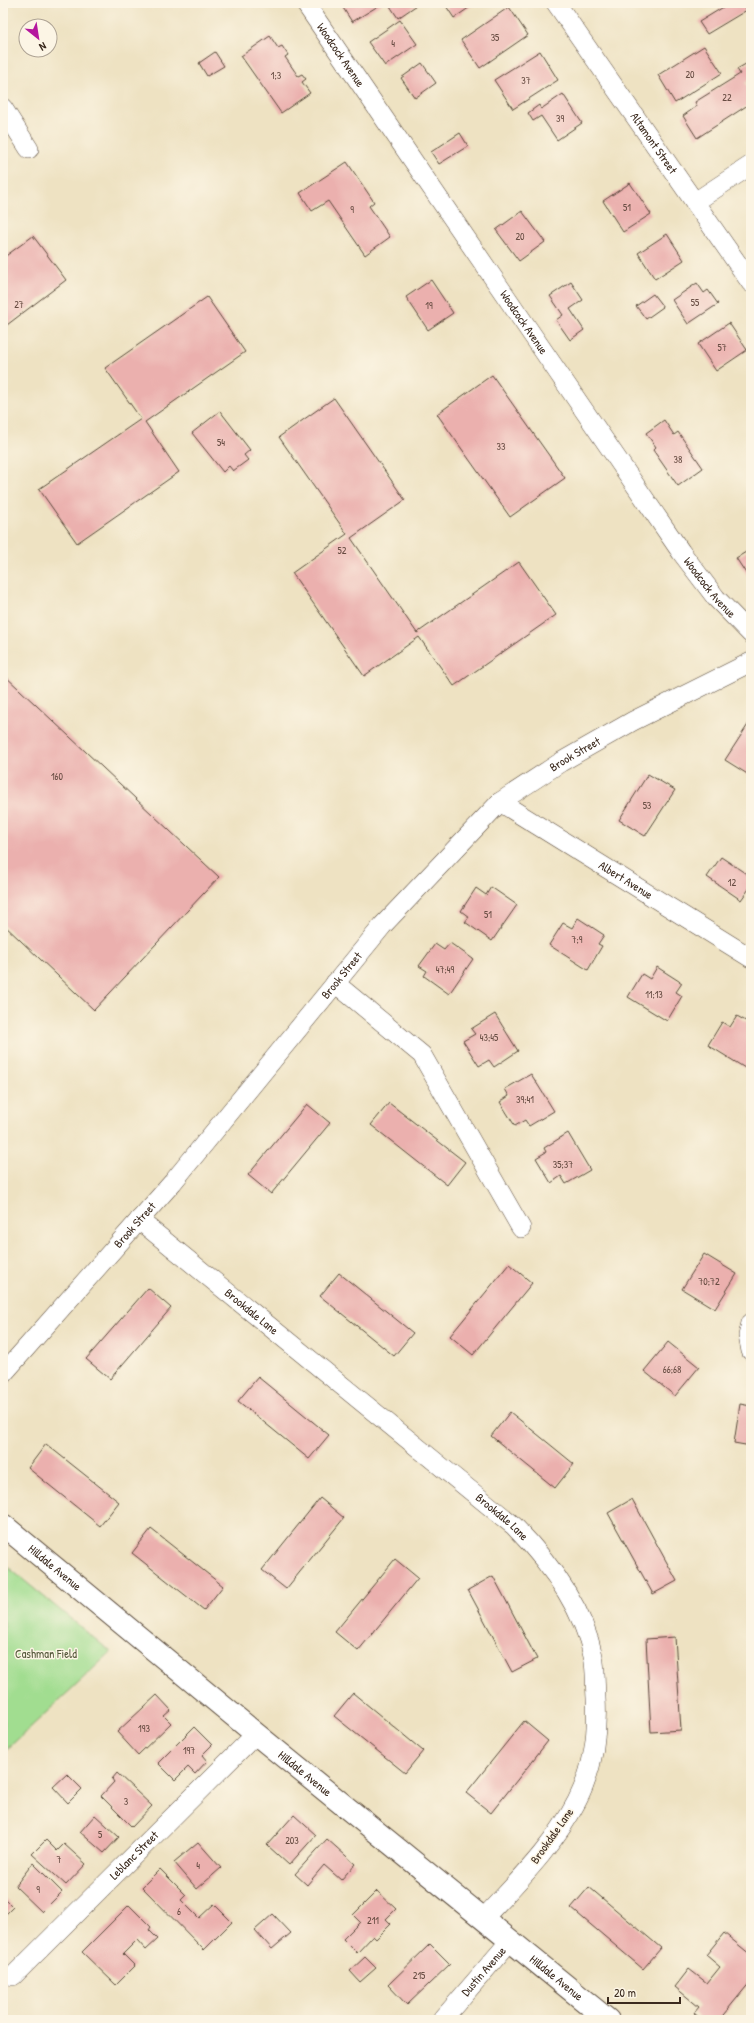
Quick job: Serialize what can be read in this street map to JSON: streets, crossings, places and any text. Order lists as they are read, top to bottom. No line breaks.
{"streets":{"main road":["Hilldale Avenue"],"street":["Woodcock Avenue","Altamont Street","Brook Street","Albert Avenue","Brookdale Lane","Leblanc Street","Dustin Avenue"]},"crossings":[["Brook Street","Albert Avenue"],["Brook Street","Brookdale Lane"],["Brookdale Lane","Hilldale Avenue"],["Hilldale Avenue","Leblanc Street"],["Hilldale Avenue","Dustin Avenue"]],"parks":["Cashman Field"],"house_numbers":["35","4","20","1;3","37","22","39","51","9","20","55","27","19","57","54","33","38","52","160","53","12","51","7;9","47;49","11;13","43;45","39;41","35;37","70;72","66;68","193","197","3","5","203","7","4","9","6","211","215"],"scale_bar":"20 m","north":"bottom right"}
